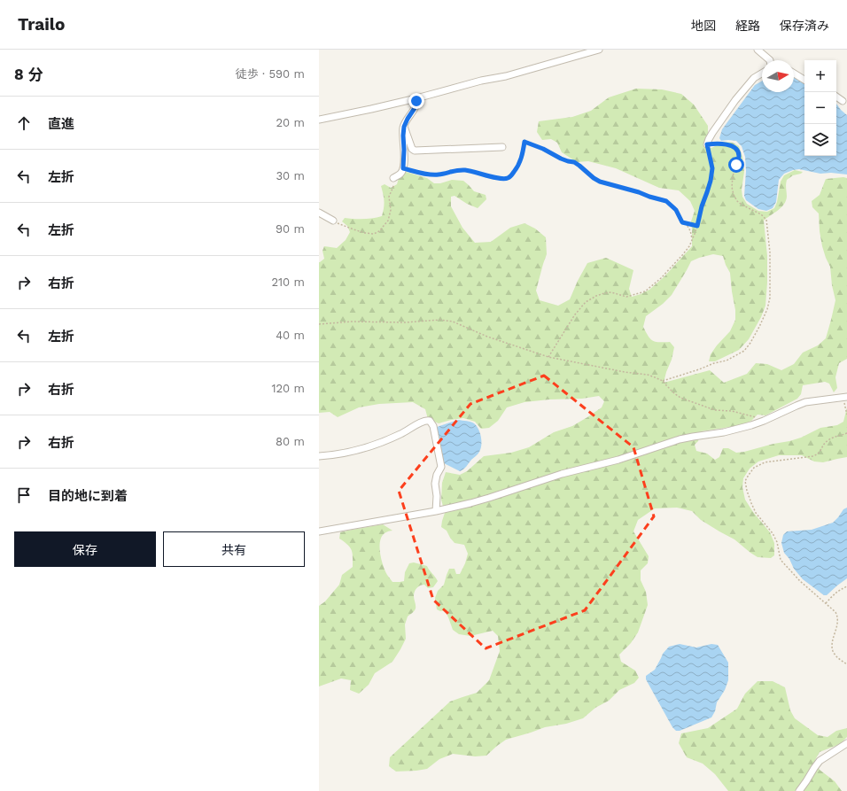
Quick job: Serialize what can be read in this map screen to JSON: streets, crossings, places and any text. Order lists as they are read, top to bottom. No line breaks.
{"north":"right","page":{"header":"Trailo","nav":["地図","経路","保存済み"],"heading":["8 分","徒歩 · 590 m"],"map_buttons":["+","−"],"list":[["直進","20 m"],["左折","30 m"],["左折","90 m"],["右折","210 m"],["左折","40 m"],["右折","120 m"],["右折","80 m"],"目的地に到着"],"buttons":["保存","共有"]}}
